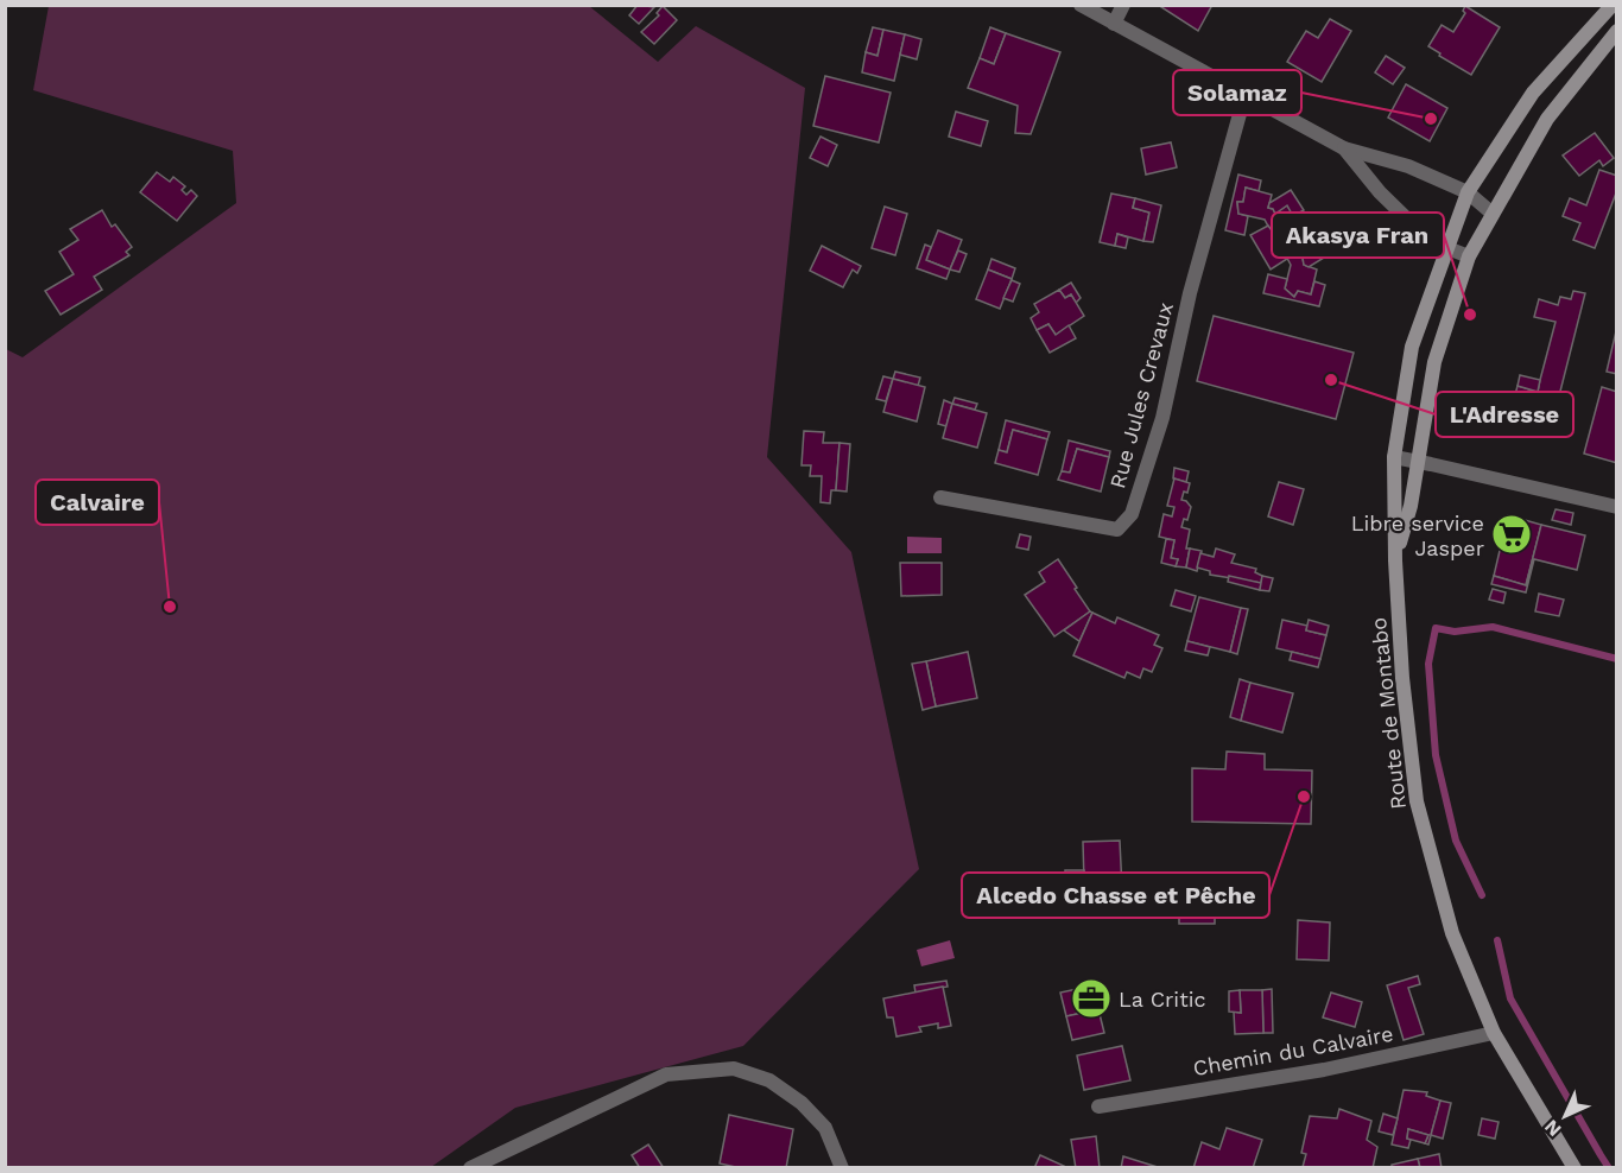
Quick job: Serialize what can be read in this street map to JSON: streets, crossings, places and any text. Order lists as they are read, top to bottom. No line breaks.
{"streets":{"main road":["Route de Montabo"],"street":["Rue Jules Crevaux","Chemin du Calvaire"]},"crossings":[["Route de Montabo","Chemin du Calvaire"]],"places":{"other":["Solamaz","Akasya Fran","L'Adresse","Calvaire","Alcedo Chasse et Pêche"],"supermarket":["Libre service Jasper"],"office":["La Critic"]},"north":"bottom left"}
